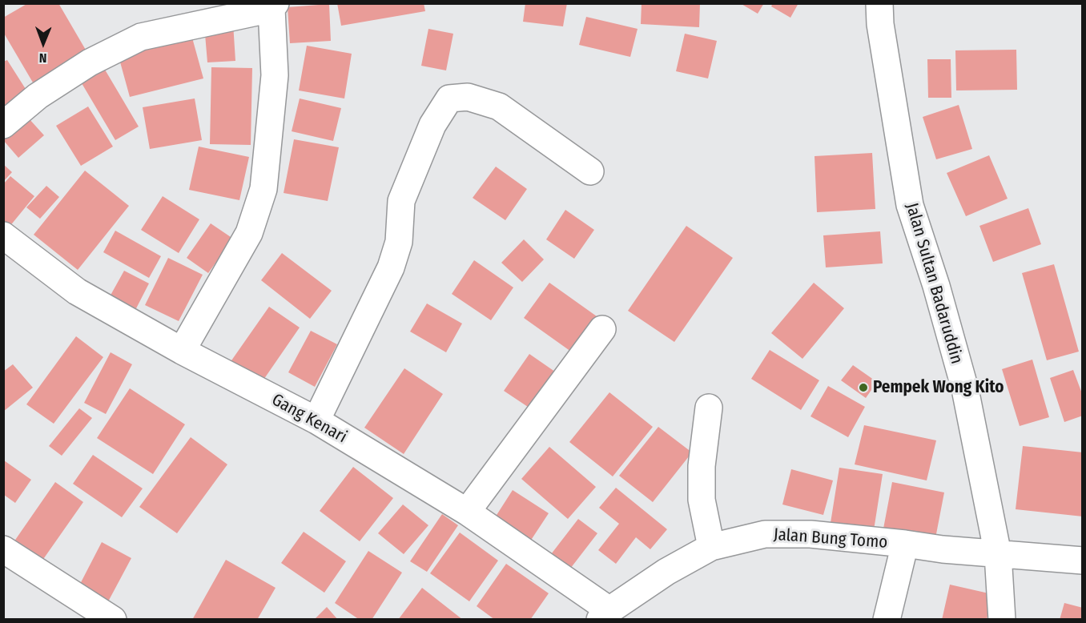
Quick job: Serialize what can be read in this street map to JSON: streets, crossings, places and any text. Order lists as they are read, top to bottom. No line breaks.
{"streets":{"street":["Jalan Sultan Badaruddin","Gang Kenari","Jalan Bung Tomo"]},"crossings":[["Jalan Sultan Badaruddin","Jalan Bung Tomo"],["Gang Kenari","Jalan Bung Tomo"]],"places":["Pempek Wong Kito"],"north":"bottom"}
